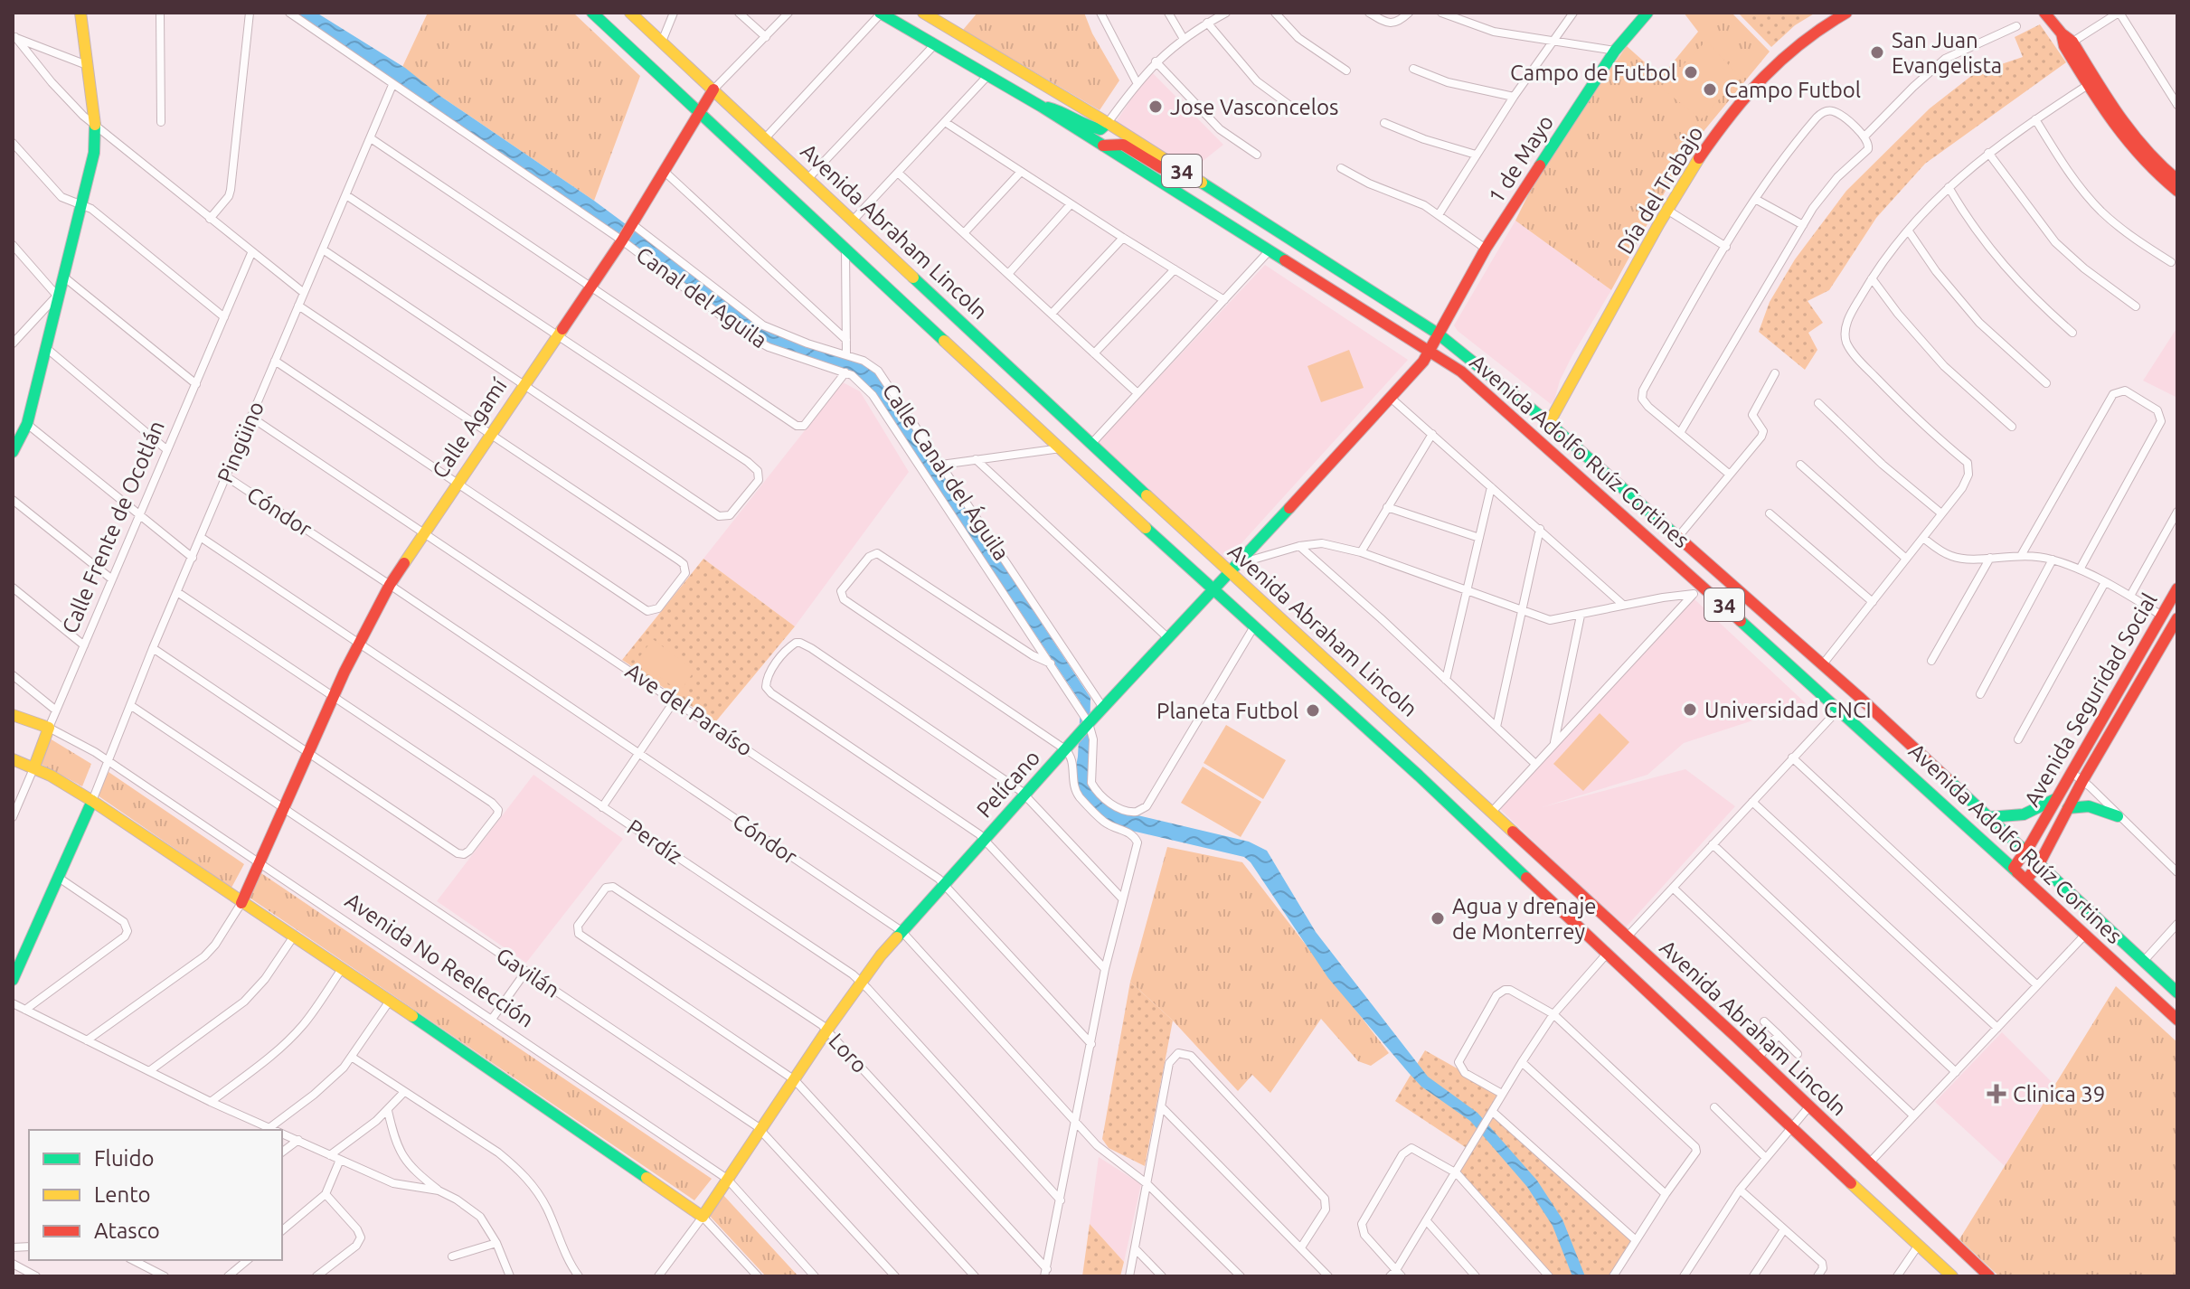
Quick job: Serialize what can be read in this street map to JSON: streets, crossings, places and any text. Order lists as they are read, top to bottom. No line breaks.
{"streets":{"main road":["1 de Mayo","34","Día del Trabajo","Avenida Abraham Lincoln","Calle Agamí","Avenida Adolfo Ruíz Cortines","Calle Frente de Ocotlán","Avenida Seguridad Social","Pelícano","Avenida No Reelección"],"street":["Canal del Aguila","Pingüino","Calle Canal del Águila","Cóndor","Ave del Paraíso","Perdíz","Gavilán","Loro"]},"crossings":[["1 de Mayo","Avenida Adolfo Ruíz Cortines"],["1 de Mayo","Pelícano"],["Día del Trabajo","Avenida Adolfo Ruíz Cortines"],["Avenida Abraham Lincoln","Calle Agamí"],["Avenida Abraham Lincoln","Pelícano"],["Canal del Aguila","Calle Agamí"],["Canal del Aguila","Pingüino"],["Canal del Aguila","Calle Canal del Águila"],["Canal del Aguila","Pelícano"],["Calle Agamí","Calle Canal del Águila"],["Calle Agamí","Cóndor"],["Calle Agamí","Ave del Paraíso"],["Calle Agamí","Perdíz"],["Calle Agamí","Avenida No Reelección"],["Calle Agamí","Gavilán"],["Pingüino","Cóndor"],["Pingüino","Ave del Paraíso"],["Pingüino","Perdíz"],["Pingüino","Avenida No Reelección"],["Pingüino","Gavilán"],["Avenida Adolfo Ruíz Cortines","Avenida Seguridad Social"],["Avenida Adolfo Ruíz Cortines","Pelícano"],["Calle Canal del Águila","Pelícano"],["Cóndor","Pelícano"],["Calle Frente de Ocotlán","Avenida No Reelección"],["Ave del Paraíso","Pelícano"],["Pelícano","Perdíz"],["Pelícano","Avenida No Reelección"],["Pelícano","Gavilán"],["Pelícano","Loro"]],"places":{"other":["San Juan Evangelista","Campo de Futbol","Campo Futbol","Jose Vasconcelos","Universidad CNCI","Planeta Futbol","Agua y drenaje de Monterrey"],"health":["Clinica 39"]},"legend":["Fluido","Lento","Atasco"]}
